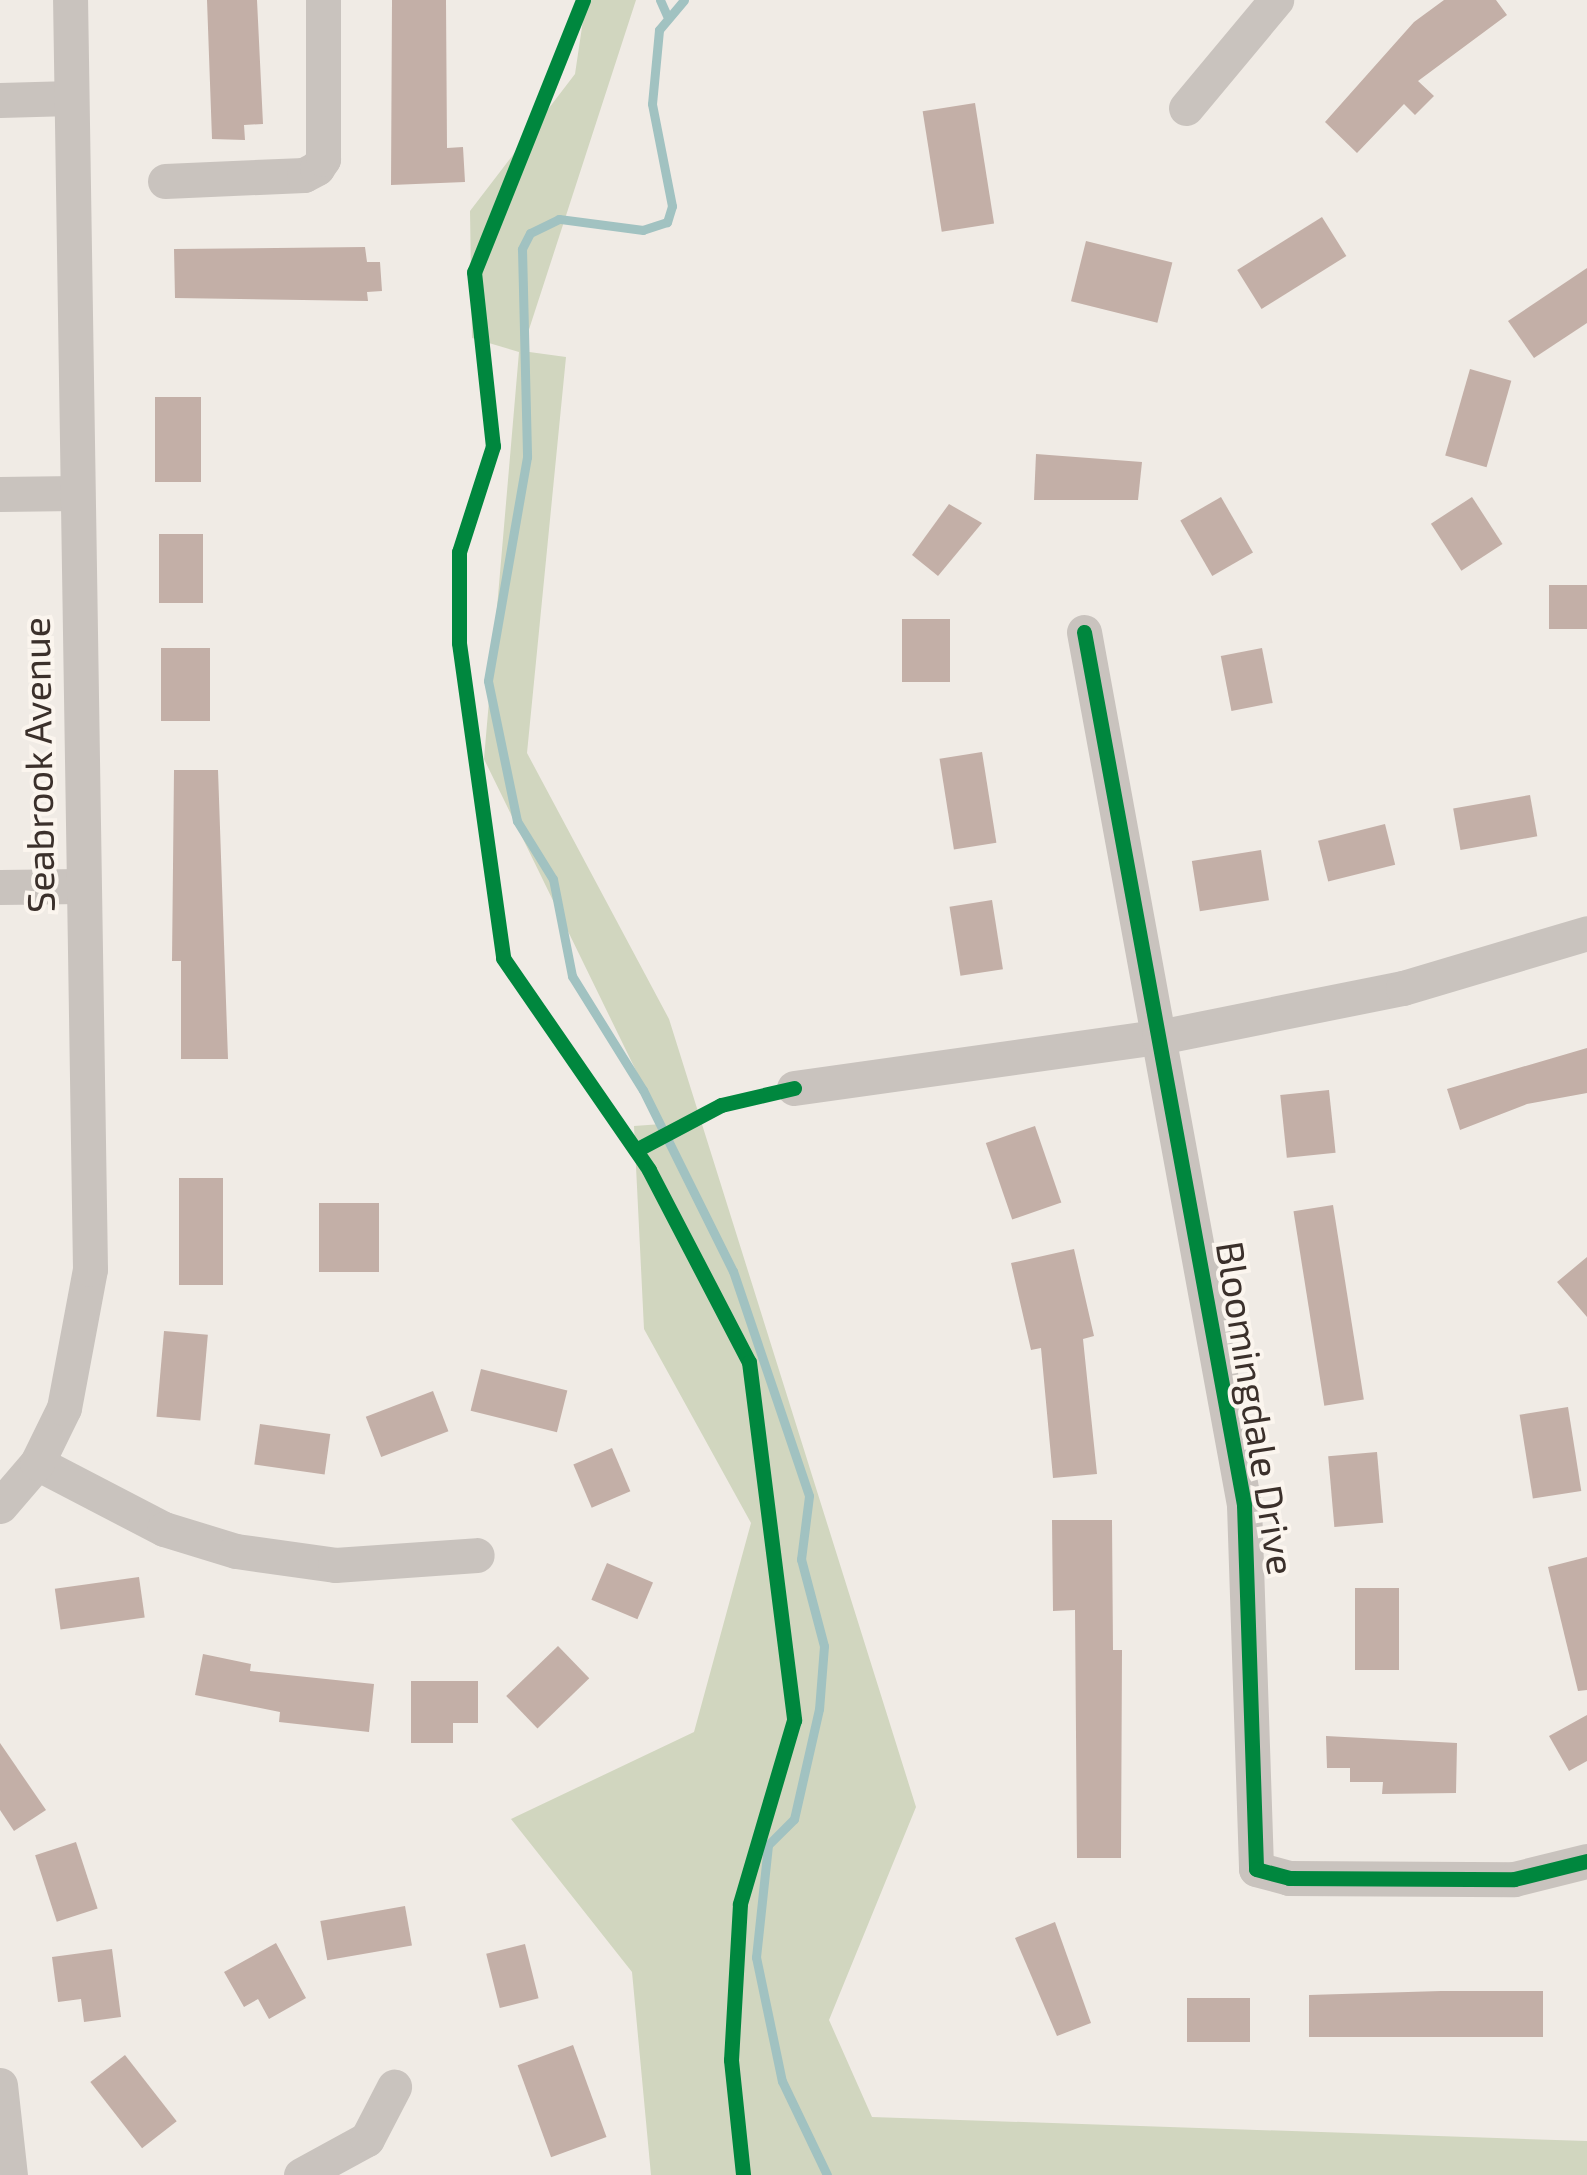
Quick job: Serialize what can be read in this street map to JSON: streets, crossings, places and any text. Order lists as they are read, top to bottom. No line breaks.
{"streets":{"street":["Seabrook Avenue","Bloomingdale Drive"]}}
